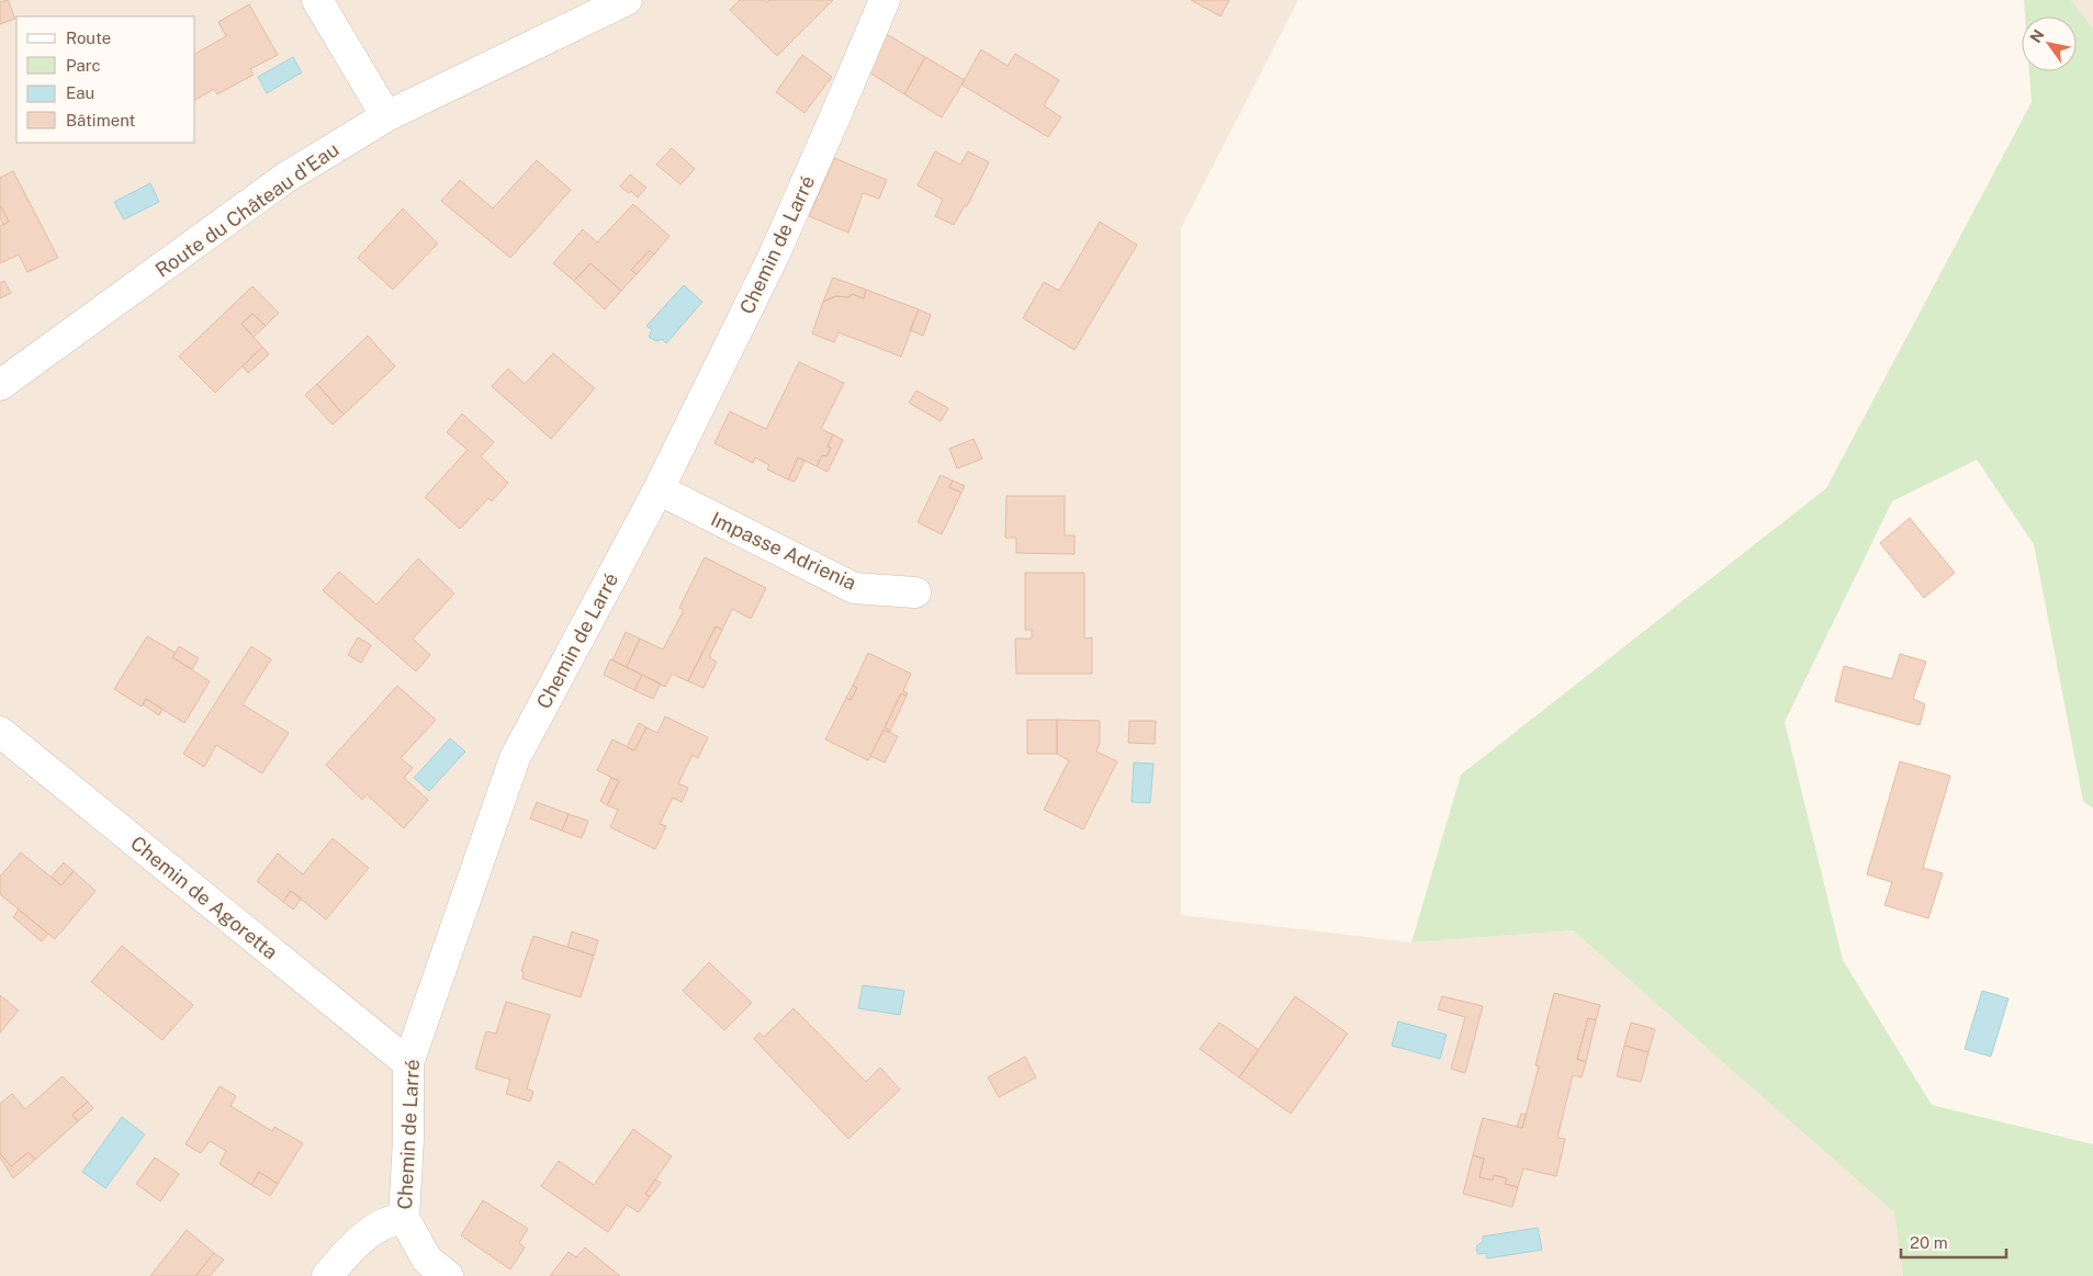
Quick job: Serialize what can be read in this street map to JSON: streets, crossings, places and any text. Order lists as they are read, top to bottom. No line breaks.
{"streets":{"street":["Route du Château d'Eau","Chemin de Larré","Impasse Adrienia","Chemin de Agoretta"]},"crossings":[["Chemin de Larré","Impasse Adrienia"],["Chemin de Larré","Chemin de Agoretta"]],"legend":["Route","Parc","Eau","Bâtiment"],"scale_bar":"20 m","north":"top left"}
